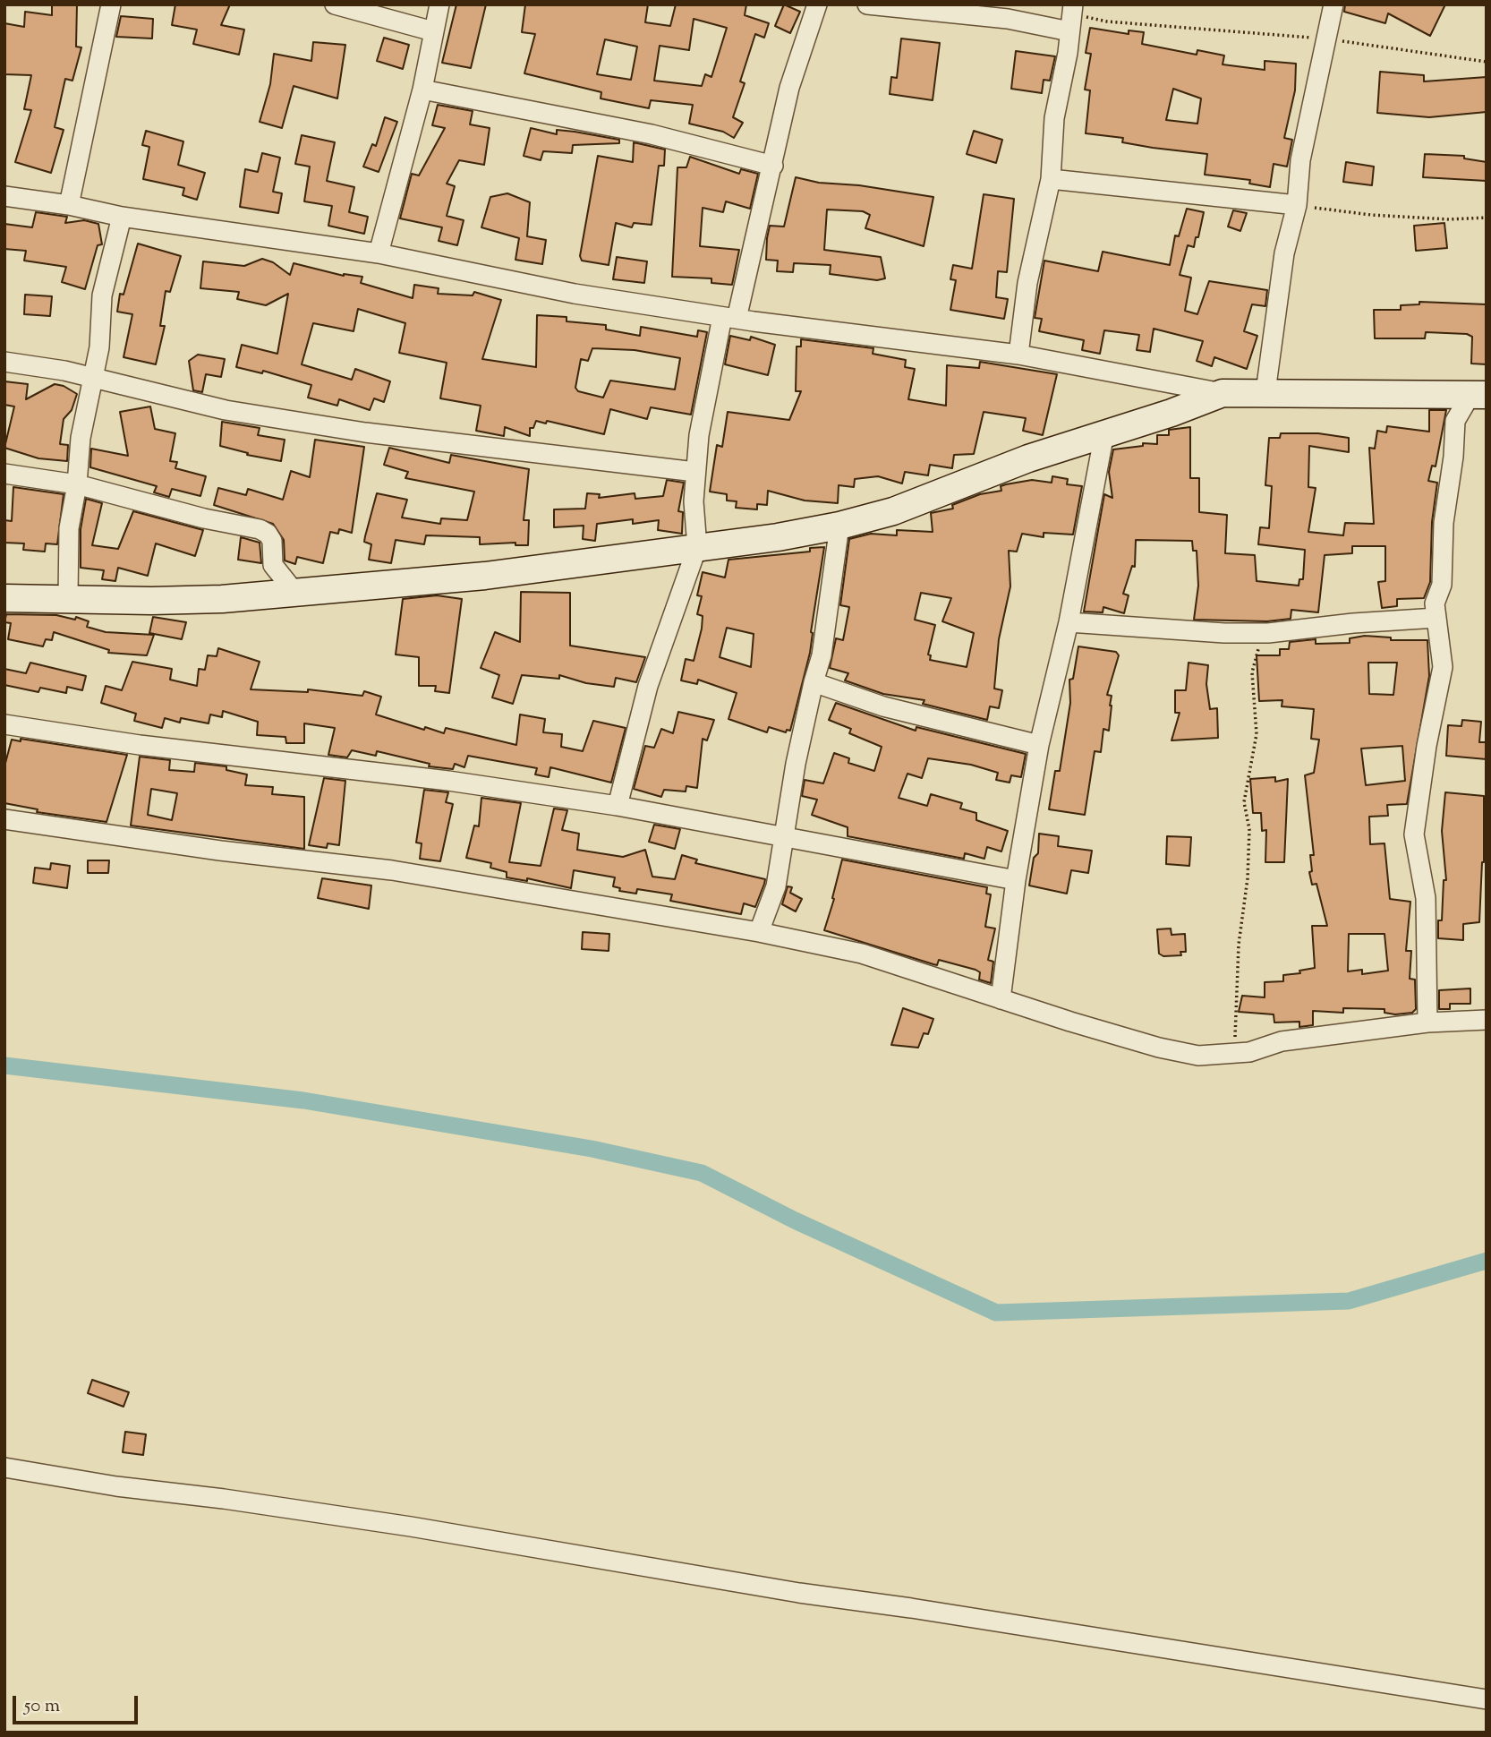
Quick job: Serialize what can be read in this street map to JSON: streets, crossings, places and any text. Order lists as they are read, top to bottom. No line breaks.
{"scale_bar":"50 m"}
